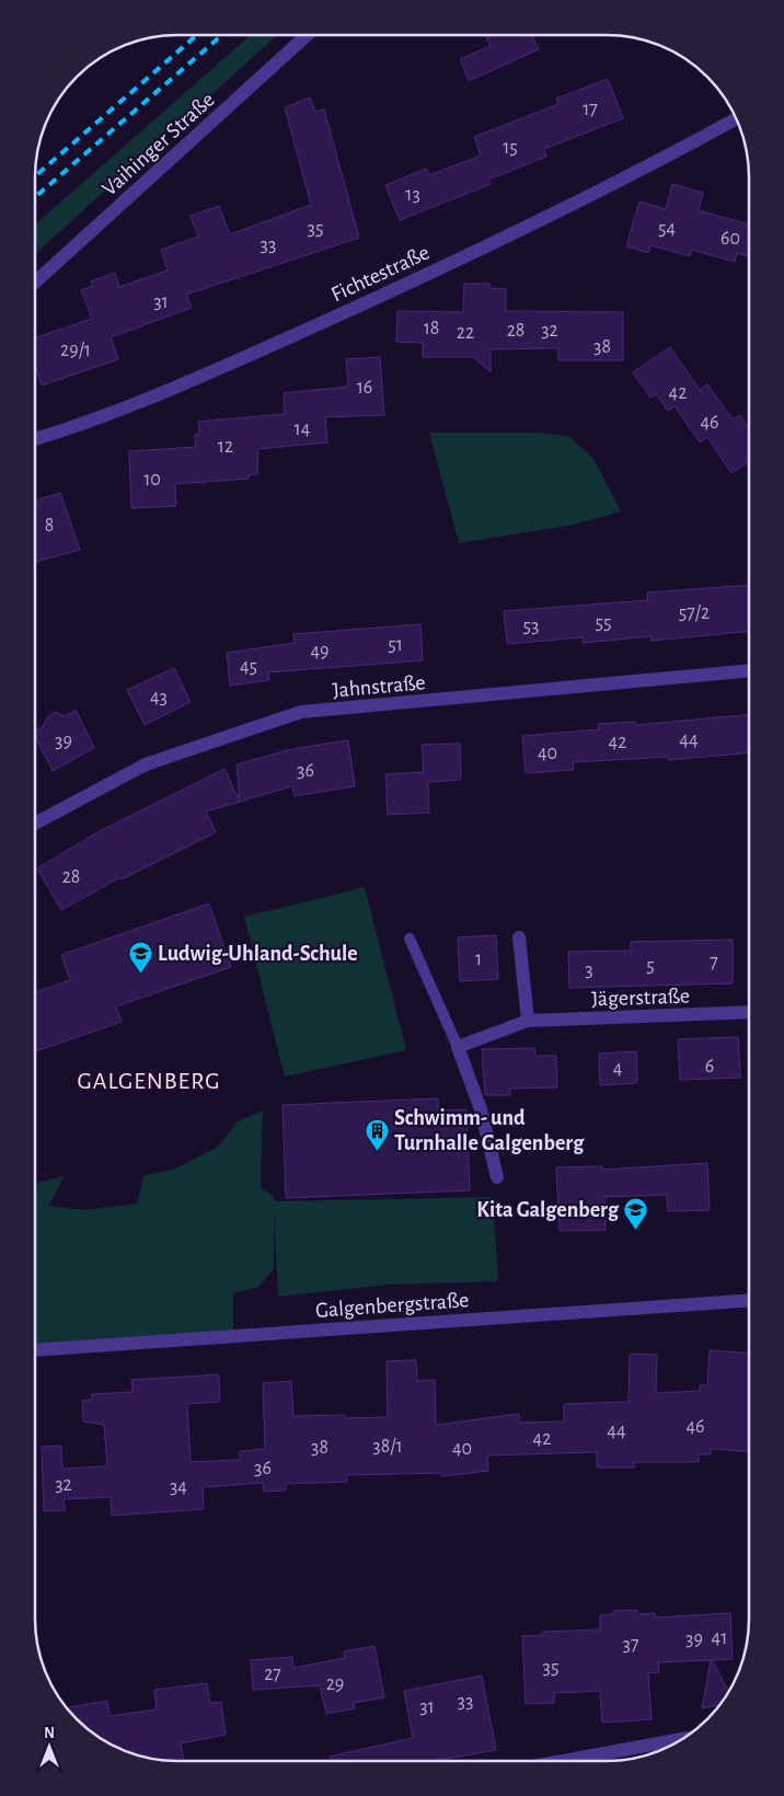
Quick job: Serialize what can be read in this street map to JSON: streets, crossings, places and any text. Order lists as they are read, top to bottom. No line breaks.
{"streets":{"street":["Vaihinger Straße","Fichtestraße","Jahnstraße","Jägerstraße","Galgenbergstraße"]},"districts":["GALGENBERG"],"places":{"school or university":["Ludwig-Uhland-Schule","Kita Galgenberg"],"building":["Schwimm- und Turnhalle Galgenberg"]},"house_numbers":["17","15","13","35","54","60","33","31","18","28","32","22","38","29/1","16","42","46","14","12","10","8","57/2","55","53","51","49","45","43","44","39","42","40","36","28","1","7","5","3","6","4","46","44","42","38/1","38","40","36","32","34","41","39","37","35","27","29","33","31"],"north":"top"}
